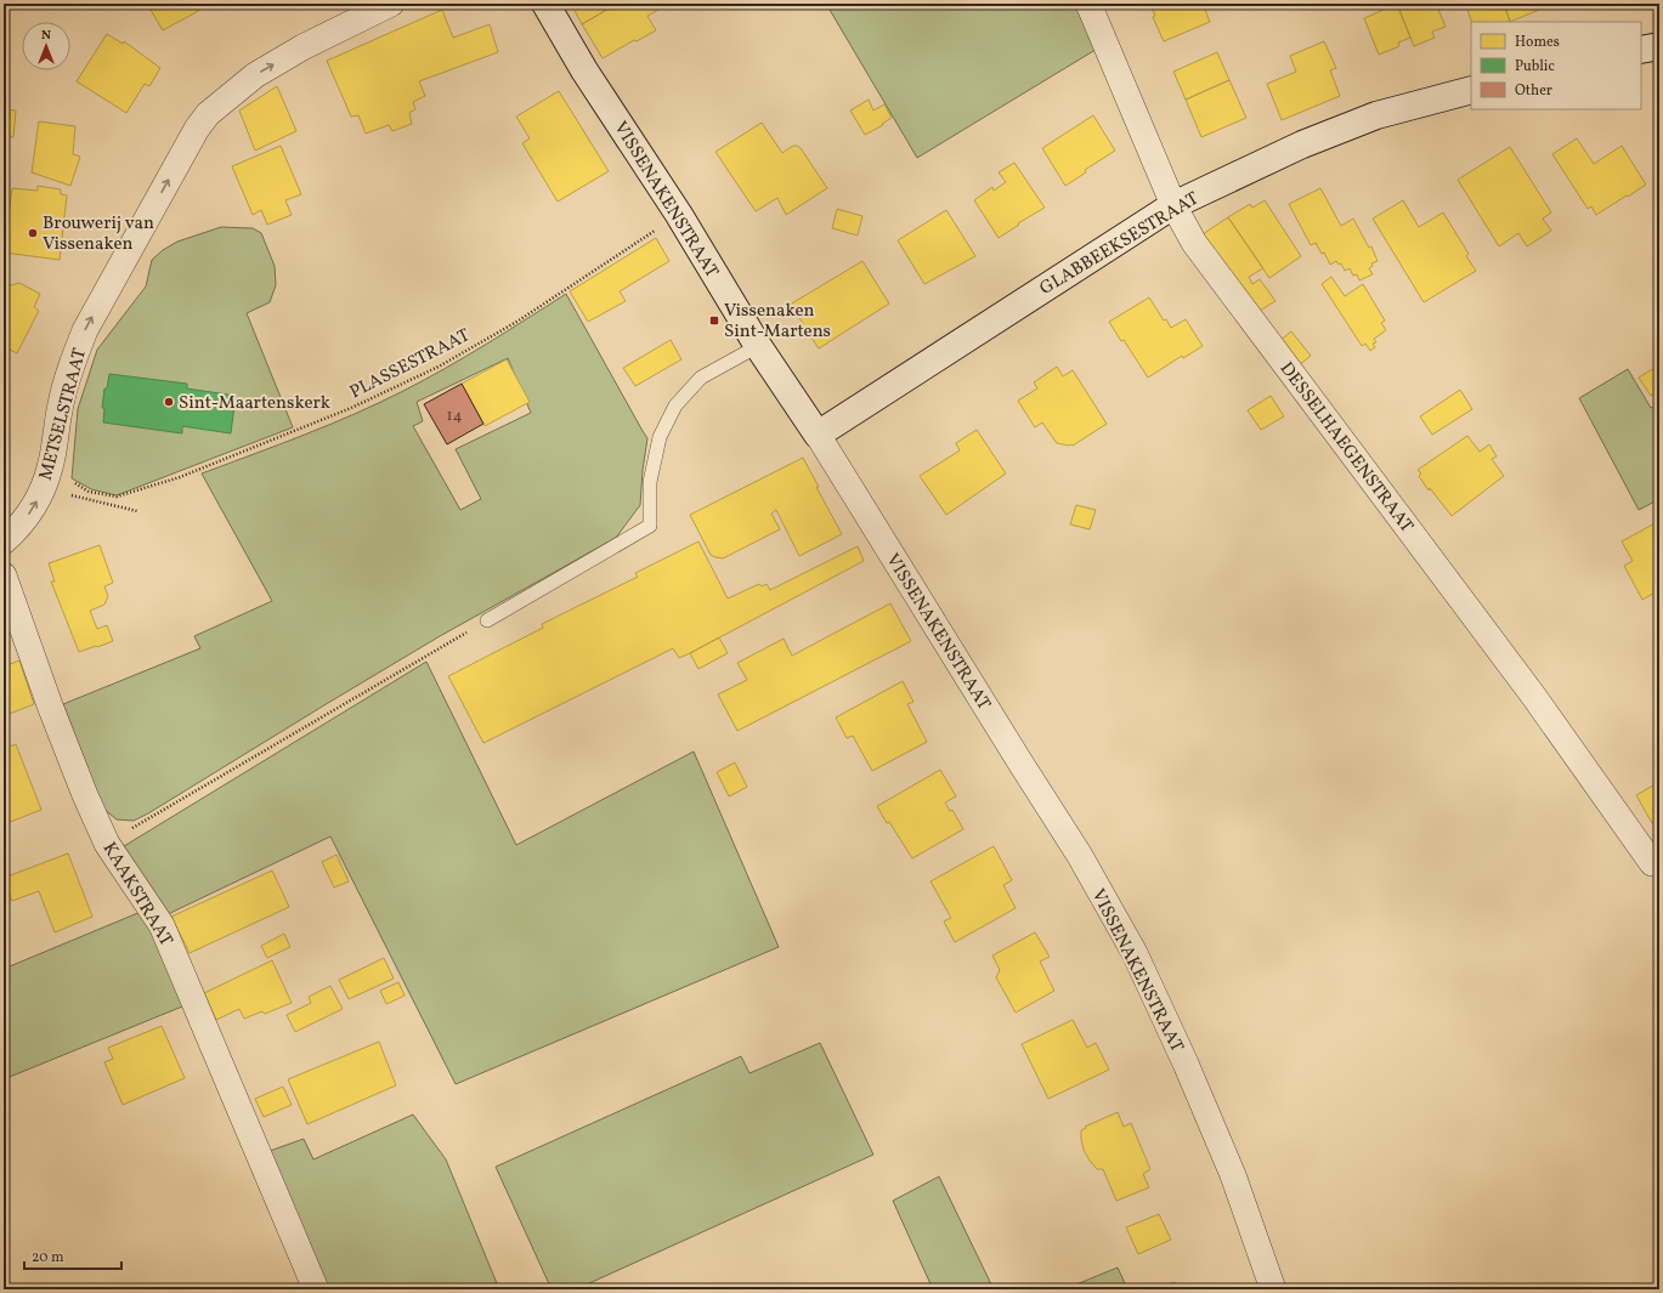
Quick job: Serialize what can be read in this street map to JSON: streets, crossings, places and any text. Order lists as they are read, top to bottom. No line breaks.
{"streets":{"street":["VISSENAKENSTRAAT","GLABBEEKSESTRAAT","METSELSTRAAT","DESSELHAEGENSTRAAT","KAAKSTRAAT"],"path":["PLASSESTRAAT"]},"crossings":[["VISSENAKENSTRAAT","GLABBEEKSESTRAAT"],["VISSENAKENSTRAAT","PLASSESTRAAT"],["GLABBEEKSESTRAAT","DESSELHAEGENSTRAAT"],["PLASSESTRAAT","METSELSTRAAT"]],"one_way":["METSELSTRAAT"],"places":{"other":["Brouwerij van Vissenaken","Sint-Maartenskerk"],"transit":["Vissenaken Sint-Martens"]},"house_numbers":["14"],"legend":["Homes","Public","Other"],"scale_bar":"20 m","north":"top"}
